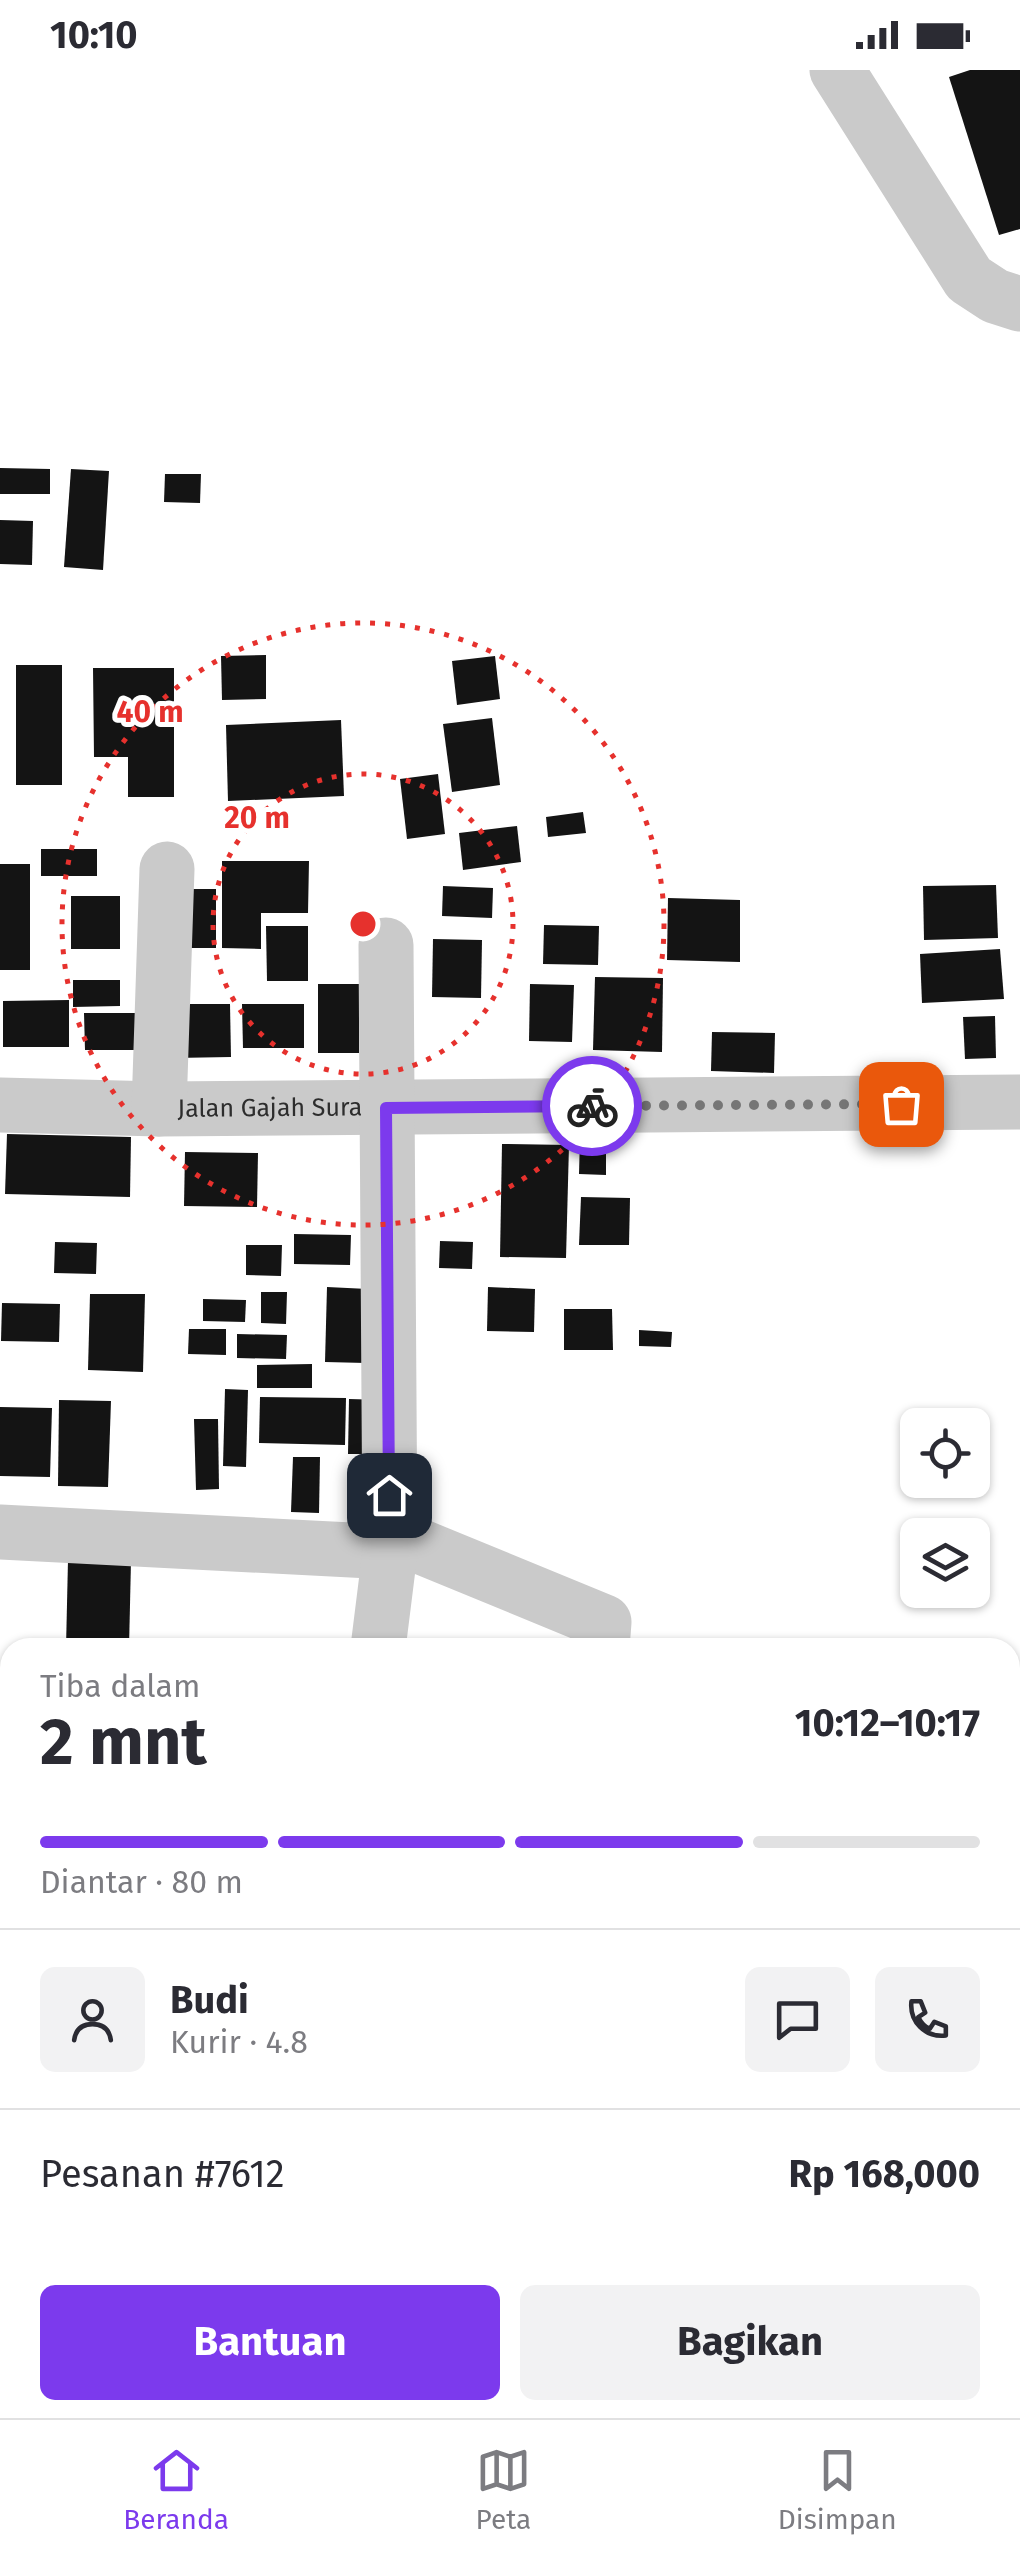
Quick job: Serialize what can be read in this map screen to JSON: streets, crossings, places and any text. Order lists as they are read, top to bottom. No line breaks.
{"streets":{"street":["Jalan Gajah Sura"]},"page":{"status":"10:10","heading":["2 mnt","Tiba dalam","10:12–10:17"],"panel":["Budi","Kurir · 4.8","Pesanan #7612","Rp 168,000"],"bar":"Diantar · 80 m","buttons":["Bantuan","Bagikan"],"tabs":["Beranda","Peta","Disimpan"]},"rings":["40 m","20 m"]}
